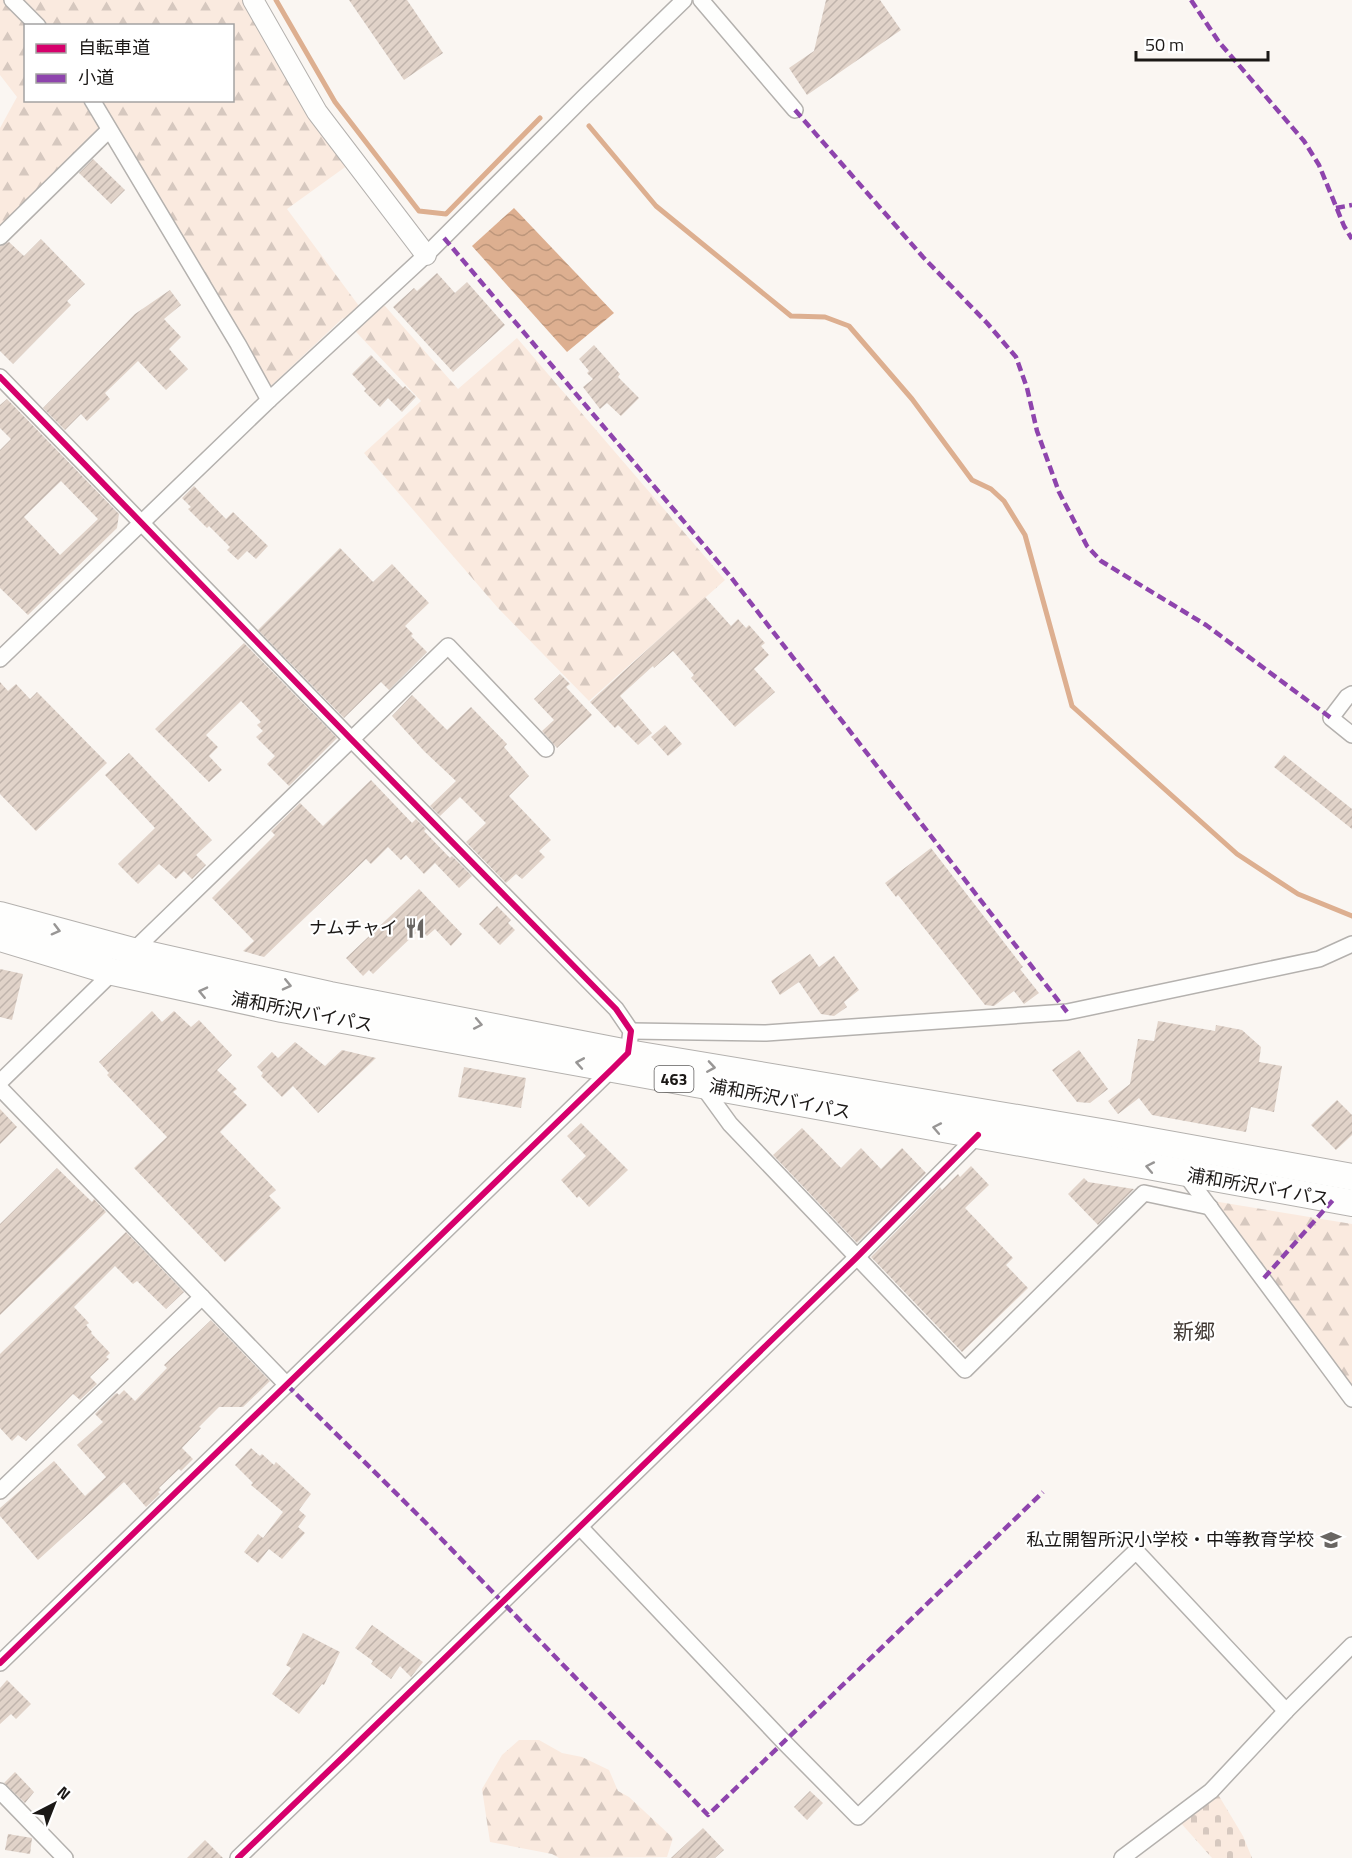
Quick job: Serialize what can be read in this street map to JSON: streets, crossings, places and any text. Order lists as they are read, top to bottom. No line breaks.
{"streets":{"highway":["浦和所沢バイパス","463"]},"districts":["新郷"],"places":{"restaurant":["ナムチャイ"],"school or university":["私立開智所沢小学校・中等教育学校"]},"legend":["自転車道","小道"],"scale_bar":"50 m","north":"top right"}
